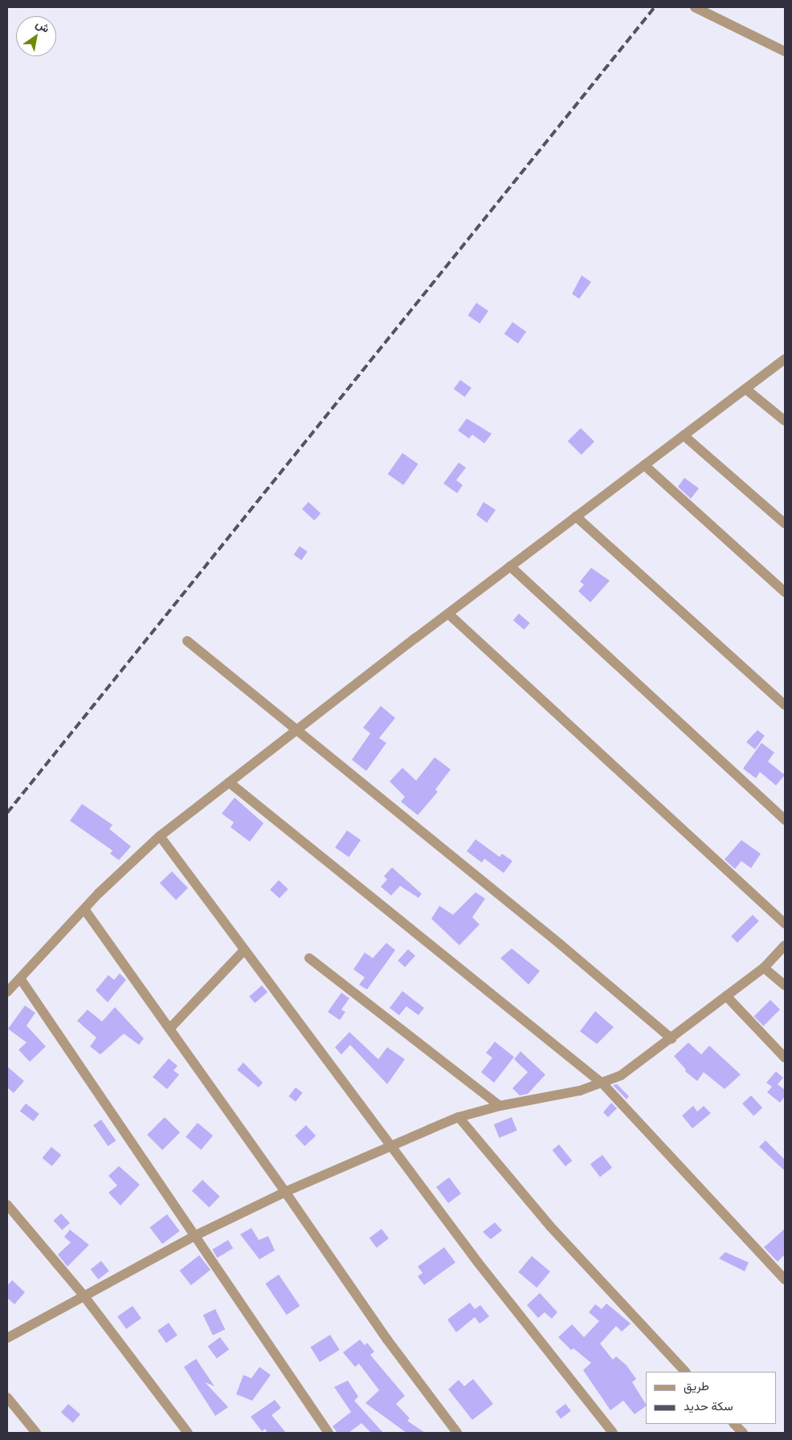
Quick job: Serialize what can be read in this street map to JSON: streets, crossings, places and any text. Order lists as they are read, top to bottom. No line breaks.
{"legend":["طريق","سكة حديد"],"north":"top right"}
